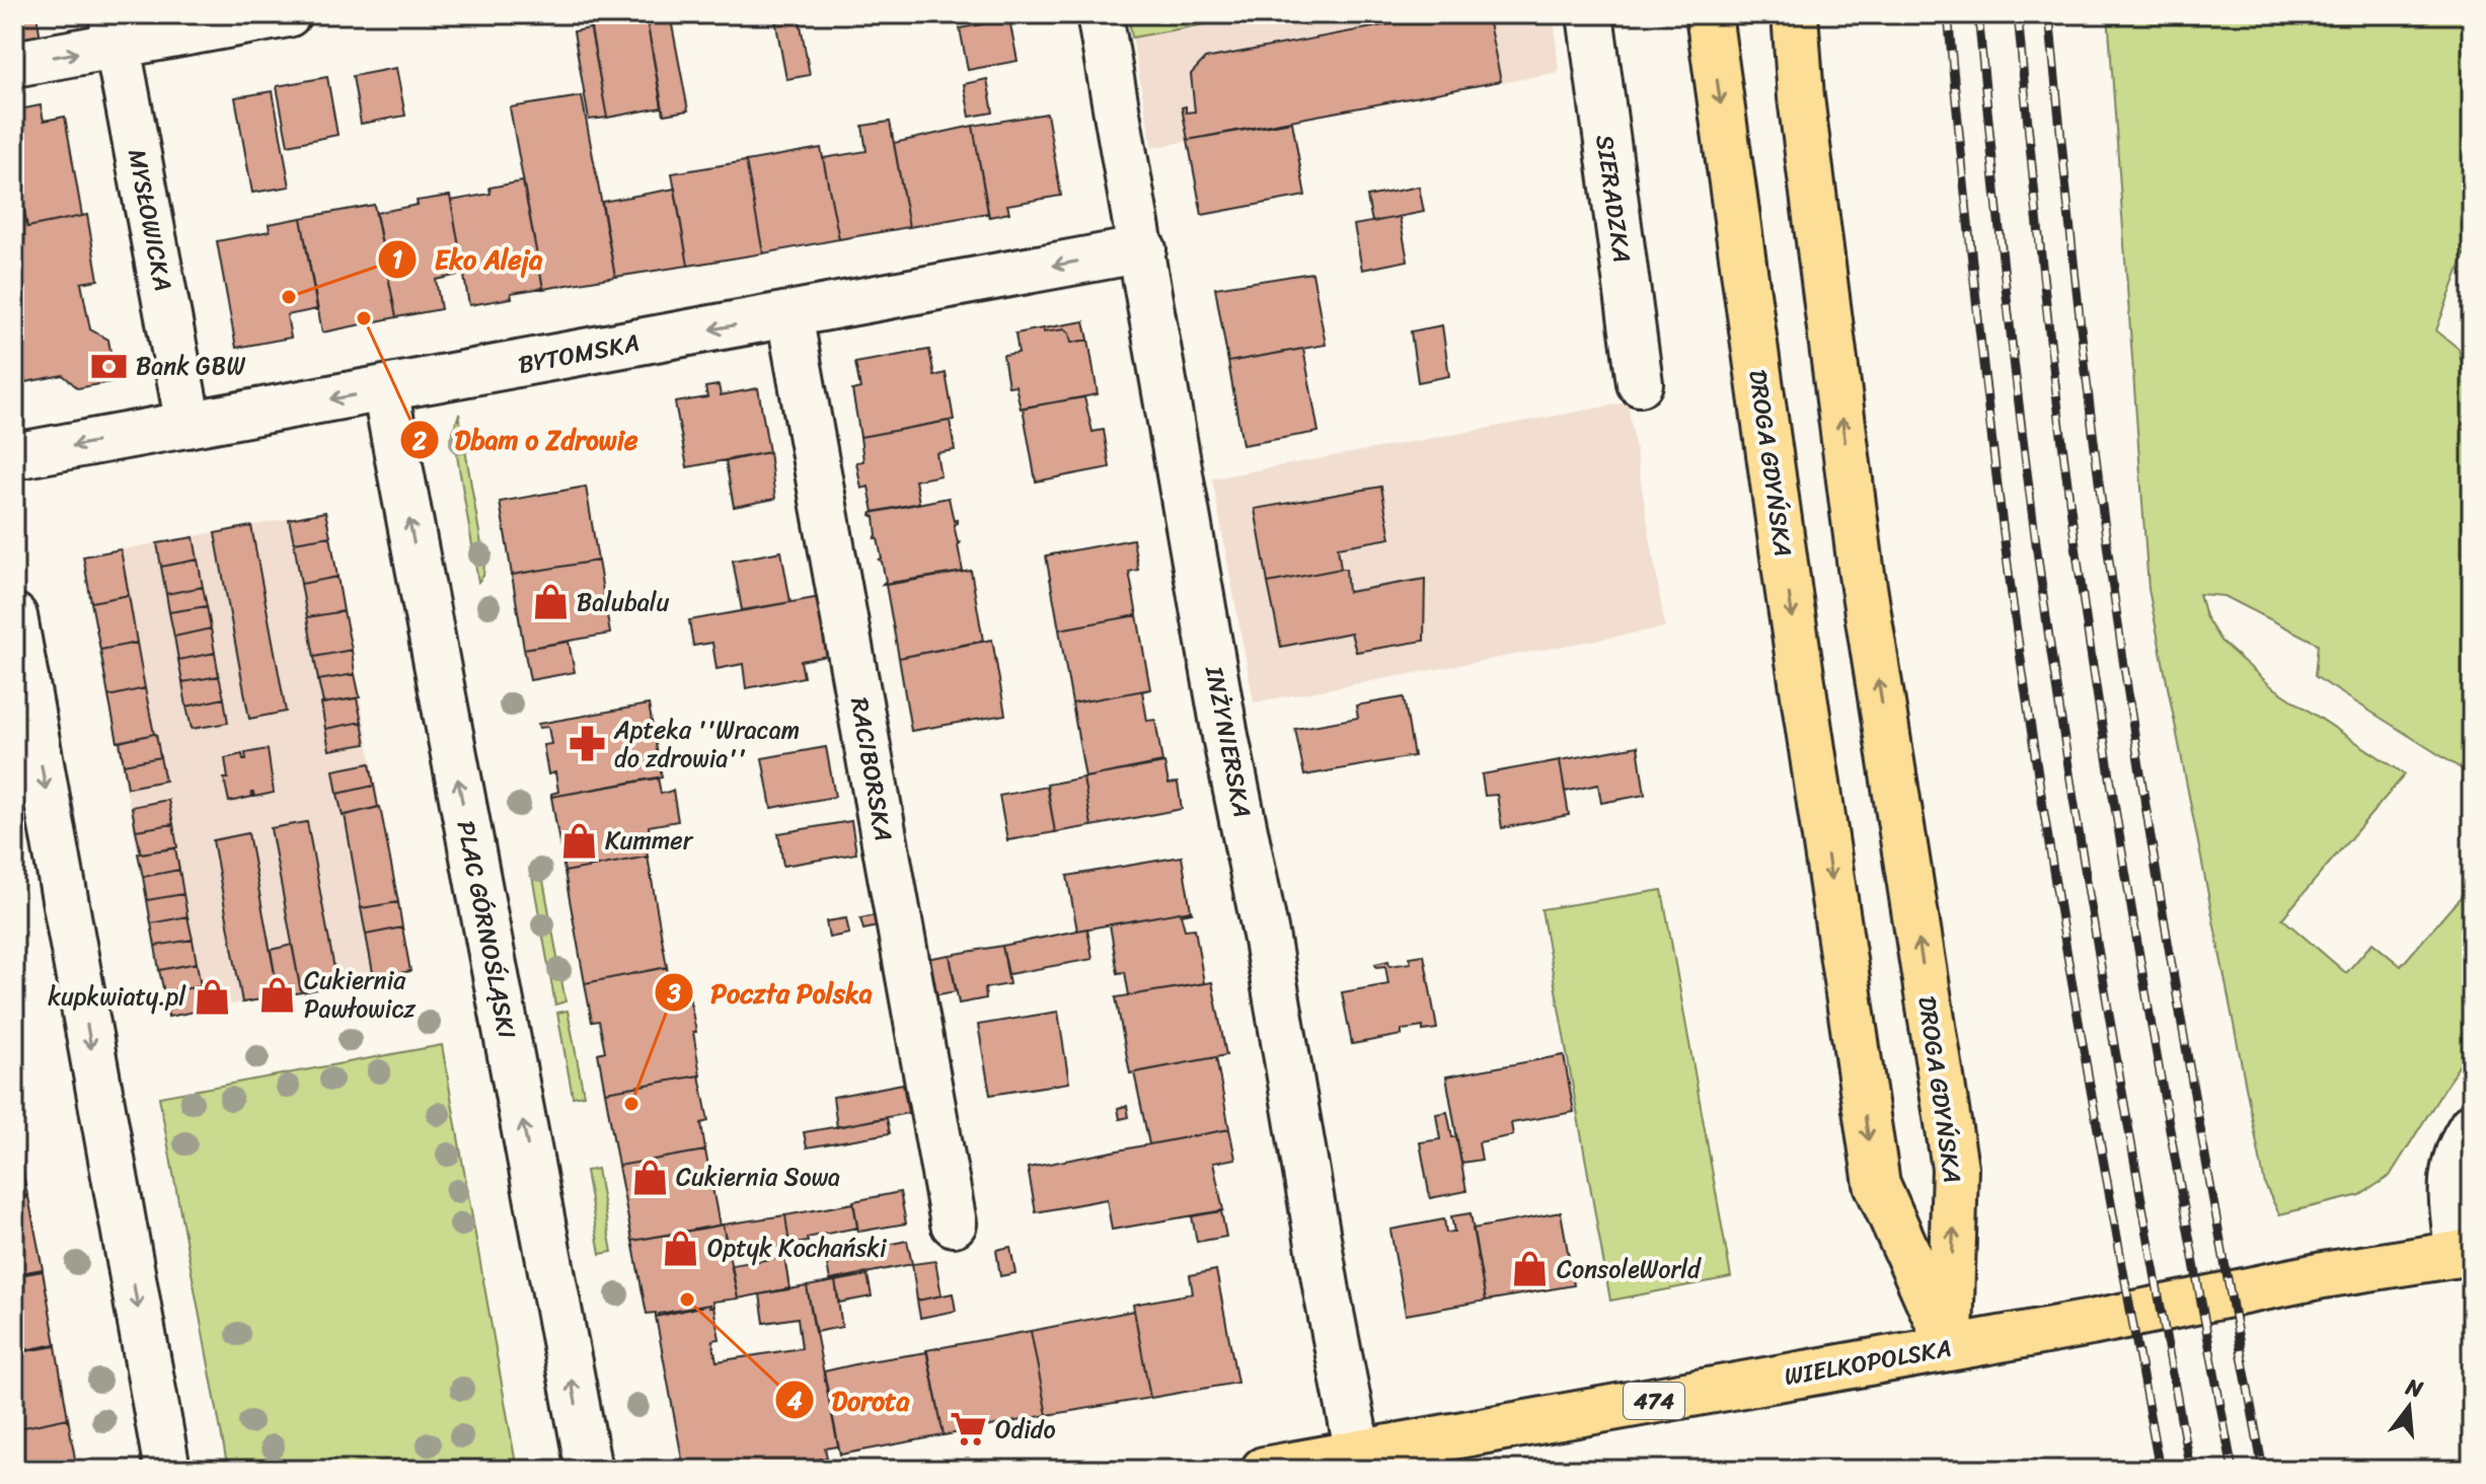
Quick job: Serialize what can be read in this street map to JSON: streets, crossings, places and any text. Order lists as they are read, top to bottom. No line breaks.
{"streets":{"main road":["DROGA GDYŃSKA","WIELKOPOLSKA","474"],"street":["SIERADZKA","MYSŁOWICKA","BYTOMSKA","INŻYNIERSKA","RACIBORSKA","PLAC GÓRNOŚLĄSKI"]},"crossings":[["MYSŁOWICKA","BYTOMSKA"],["BYTOMSKA","INŻYNIERSKA"],["BYTOMSKA","RACIBORSKA"],["BYTOMSKA","PLAC GÓRNOŚLĄSKI"],["DROGA GDYŃSKA","WIELKOPOLSKA"],["INŻYNIERSKA","WIELKOPOLSKA"]],"one_way":["BYTOMSKA","PLAC GÓRNOŚLĄSKI"],"places":{"other":["Eko Aleja","Dbam o Zdrowie","Poczta Polska","Dorota"],"bank":["Bank GBW"],"shop":["Balubalu","Kummer","Cukiernia Pawłowicz","kupkwiaty.pl","Cukiernia Sowa","Optyk Kochański","ConsoleWorld"],"pharmacy":["Apteka ''Wracam do zdrowia''"],"supermarket":["Odido"]},"north":"top"}
